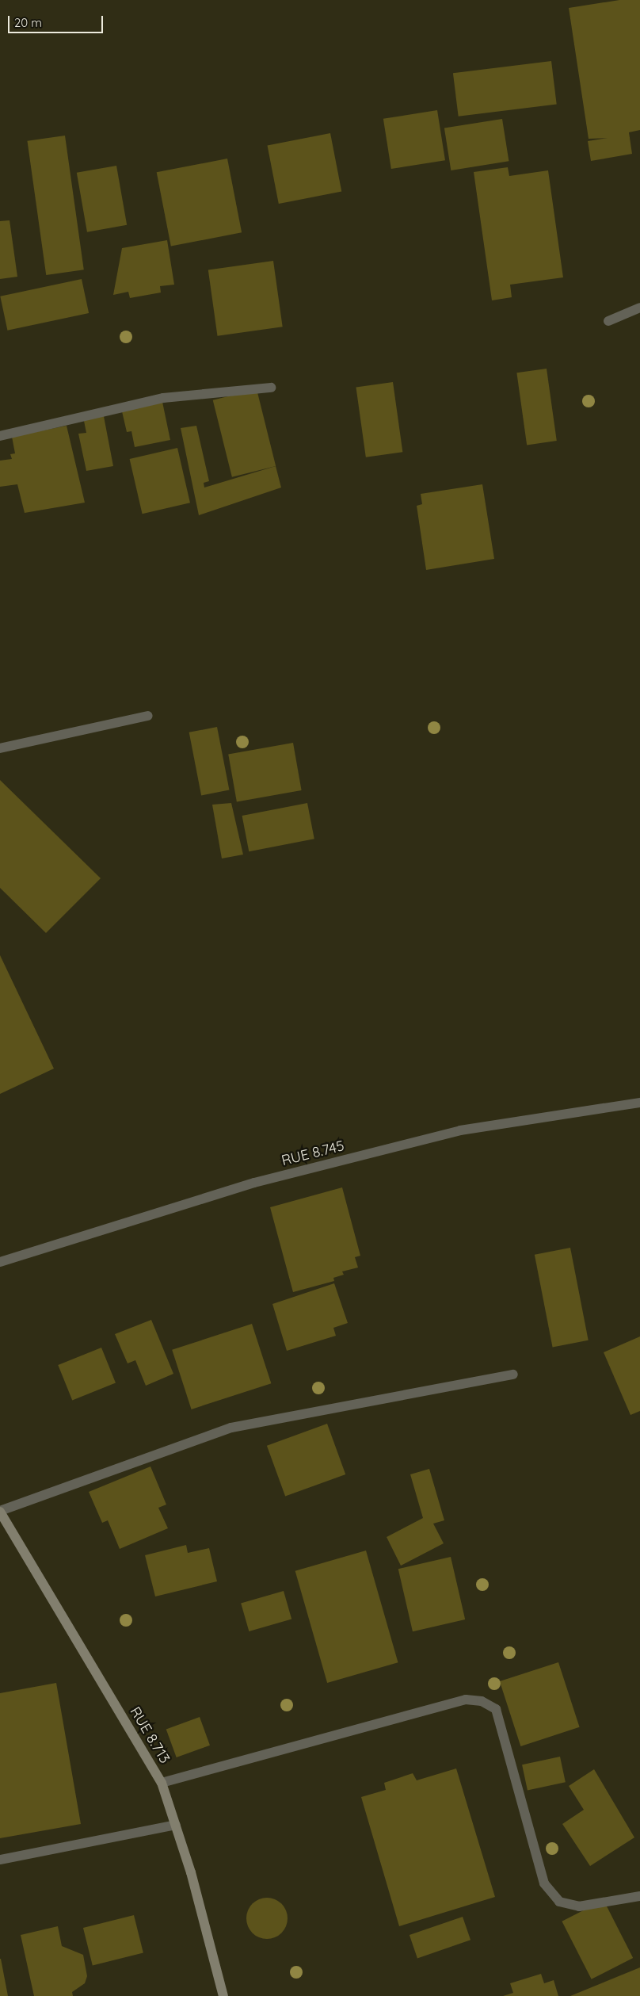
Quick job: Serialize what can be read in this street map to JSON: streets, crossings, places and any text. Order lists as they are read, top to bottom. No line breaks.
{"streets":{"main road":["RUE 8.713"],"street":["RUE 8.745"]},"scale_bar":"20 m"}
